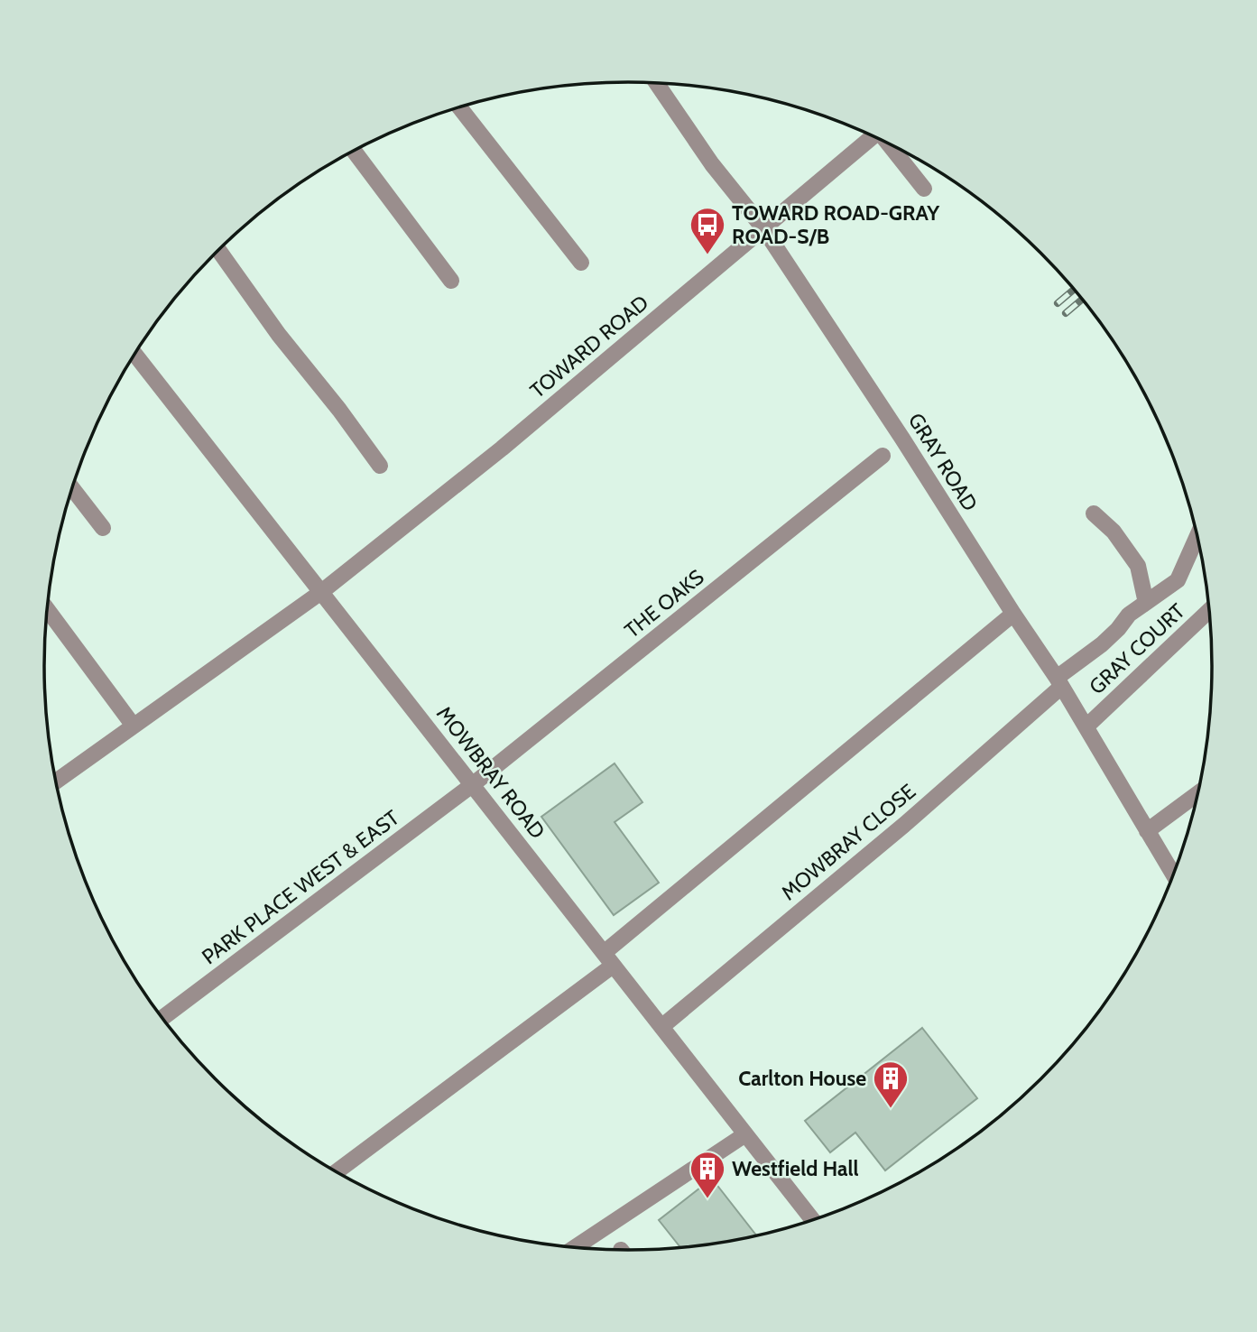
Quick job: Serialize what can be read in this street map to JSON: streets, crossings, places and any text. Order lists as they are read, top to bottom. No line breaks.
{"streets":{"street":["TOWARD ROAD","GRAY ROAD","THE OAKS","GRAY COURT","MOWBRAY ROAD","MOWBRAY CLOSE","PARK PLACE WEST & EAST"]},"crossings":[["TOWARD ROAD","GRAY ROAD"],["TOWARD ROAD","MOWBRAY ROAD"],["GRAY ROAD","GRAY COURT"],["GRAY ROAD","MOWBRAY CLOSE"],["THE OAKS","MOWBRAY ROAD"],["THE OAKS","PARK PLACE WEST & EAST"],["MOWBRAY ROAD","MOWBRAY CLOSE"],["MOWBRAY ROAD","PARK PLACE WEST & EAST"]],"places":{"bus stop":["TOWARD ROAD-GRAY ROAD-S/B"],"building":["Carlton House","Westfield Hall"]}}
